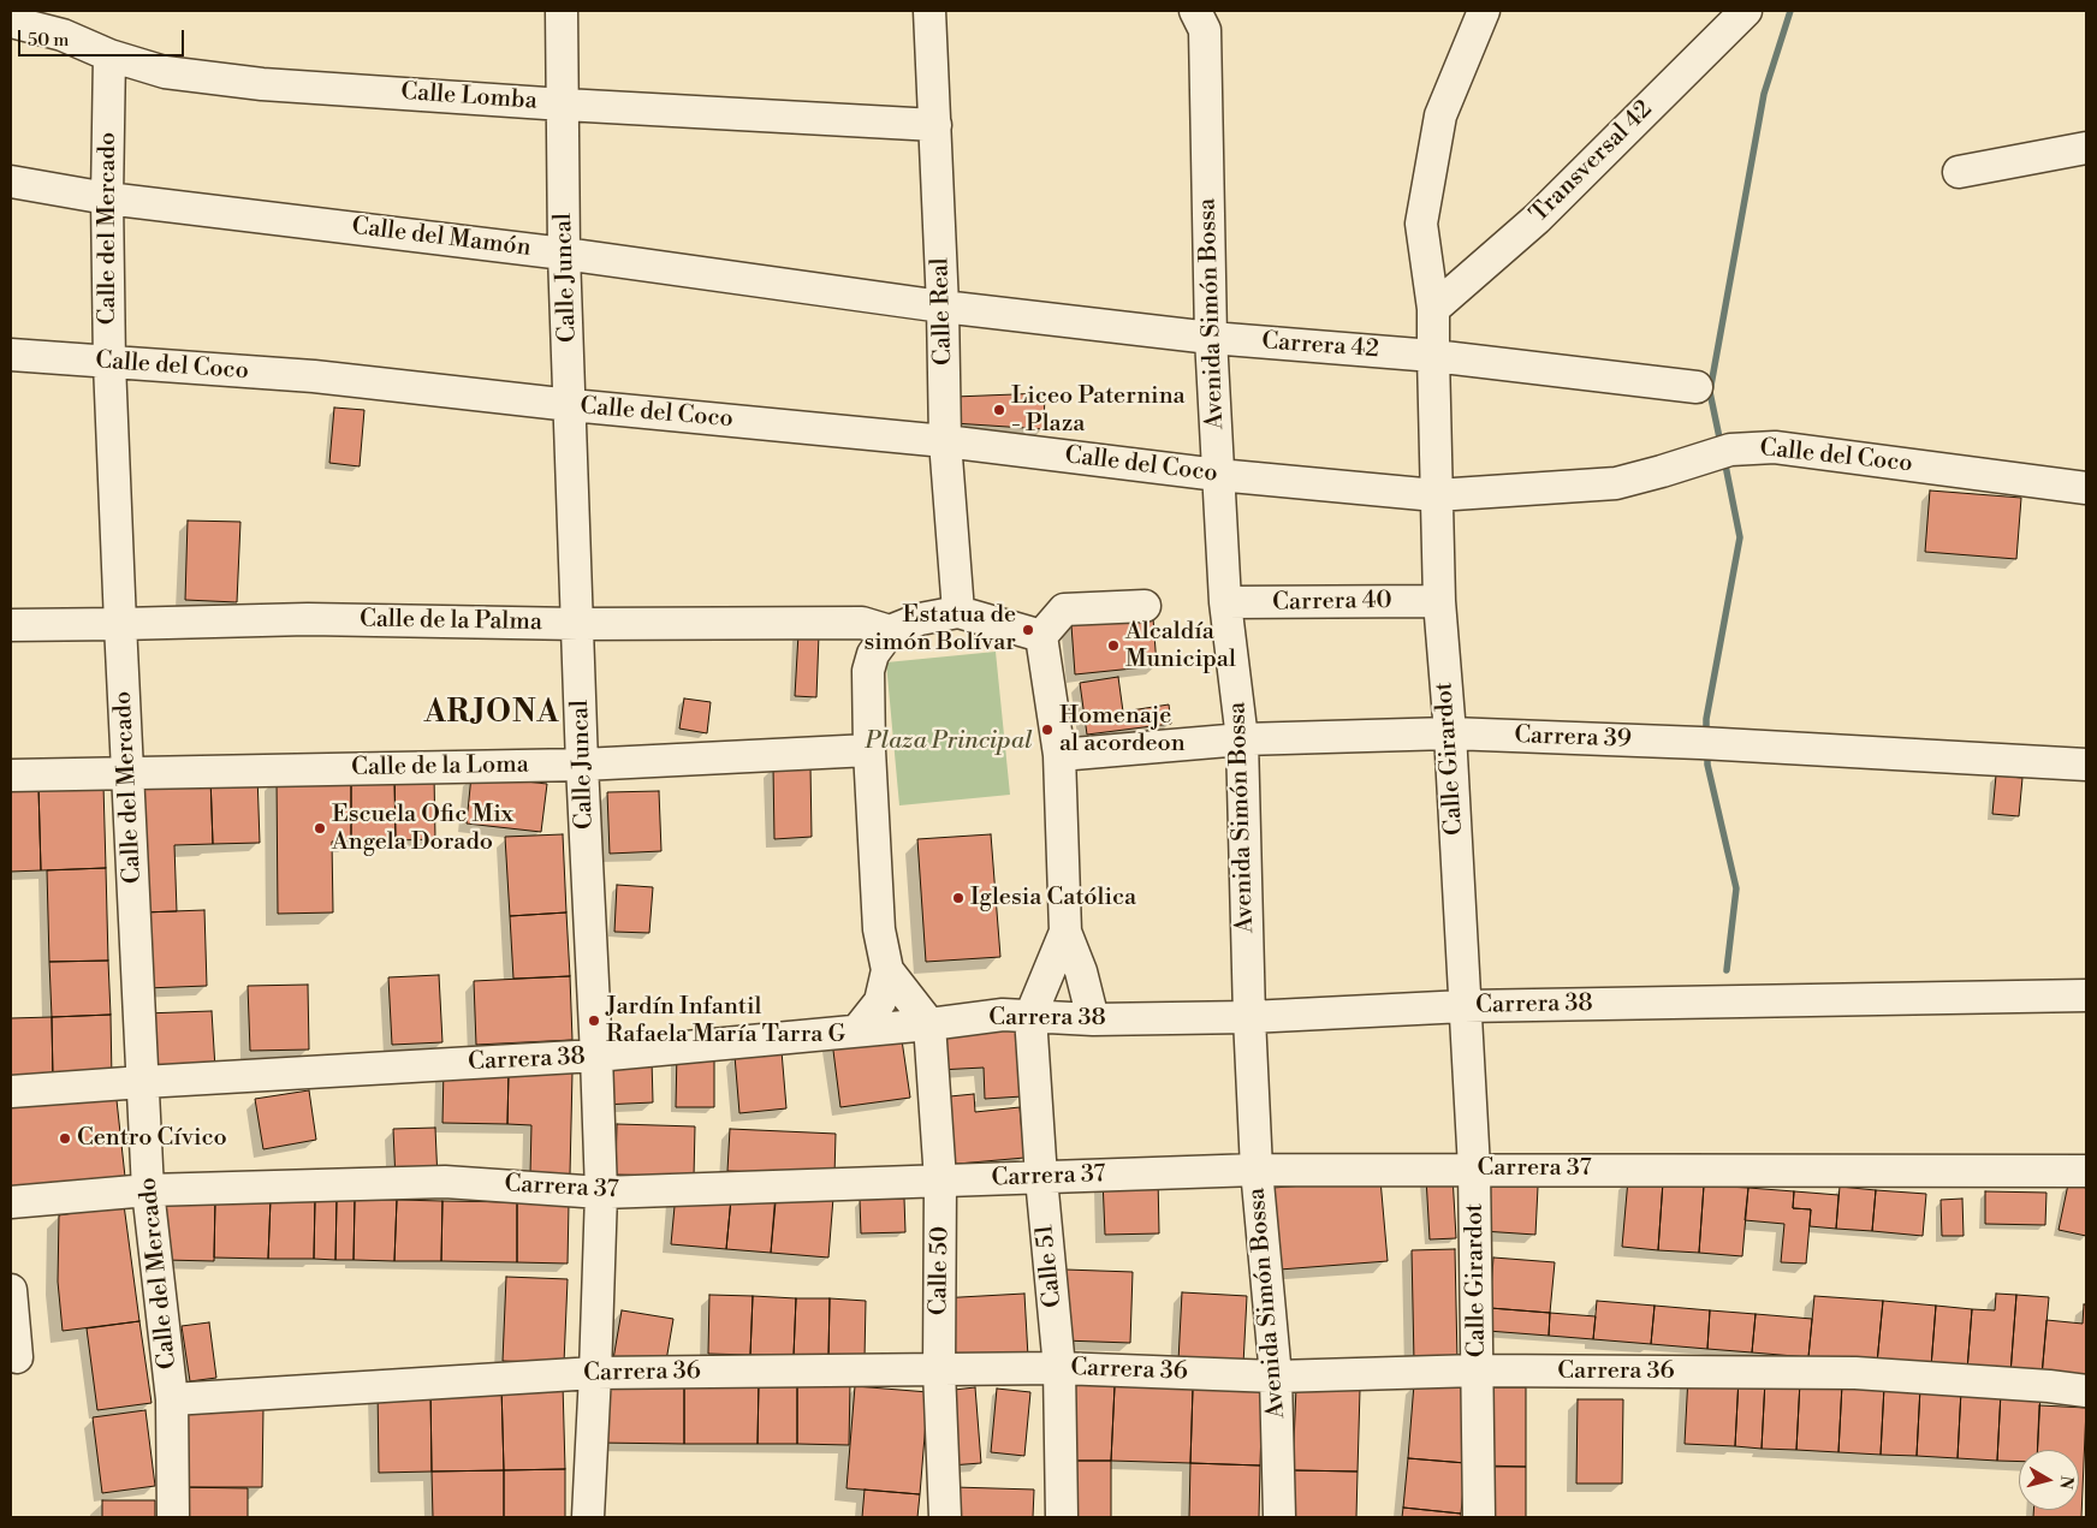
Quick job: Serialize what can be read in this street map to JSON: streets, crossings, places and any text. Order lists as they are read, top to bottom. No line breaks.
{"streets":{"street":["Calle Lomba","Transversal 42","Calle del Mercado","Calle del Mamón","Calle Juncal","Calle Real","Avenida Simón Bossa","Carrera 42","Calle del Coco","Carrera 40","Calle de la Palma","Carrera 39","Calle Girardot","Calle de la Loma","Carrera 38","Carrera 37","Calle 51","Calle 50","Carrera 36"]},"crossings":[["Calle Lomba","Calle del Mercado"],["Calle Lomba","Calle Juncal"],["Calle Lomba","Calle Real"],["Transversal 42","Calle Girardot"],["Calle del Mercado","Calle del Mamón"],["Calle del Mercado","Calle del Coco"],["Calle del Mercado","Calle de la Palma"],["Calle del Mercado","Calle de la Loma"],["Calle del Mercado","Carrera 38"],["Calle del Mercado","Carrera 37"],["Calle del Mercado","Carrera 36"],["Calle del Mamón","Calle Juncal"],["Calle del Mamón","Calle Real"],["Calle del Mamón","Carrera 42"],["Calle Juncal","Calle del Coco"],["Calle Juncal","Calle de la Palma"],["Calle Juncal","Calle de la Loma"],["Calle Juncal","Carrera 38"],["Calle Juncal","Carrera 37"],["Calle Juncal","Carrera 36"],["Calle Real","Carrera 42"],["Calle Real","Calle del Coco"],["Avenida Simón Bossa","Carrera 42"],["Avenida Simón Bossa","Calle del Coco"],["Avenida Simón Bossa","Carrera 40"],["Avenida Simón Bossa","Carrera 39"],["Avenida Simón Bossa","Carrera 38"],["Avenida Simón Bossa","Carrera 37"],["Avenida Simón Bossa","Carrera 36"],["Carrera 42","Calle Girardot"],["Calle del Coco","Calle Girardot"],["Carrera 40","Calle Girardot"],["Carrera 39","Calle Girardot"],["Calle Girardot","Carrera 38"],["Calle Girardot","Carrera 37"],["Calle Girardot","Carrera 36"],["Carrera 38","Calle 51"],["Carrera 38","Calle 50"],["Carrera 37","Calle 51"],["Carrera 37","Calle 50"],["Calle 51","Carrera 36"],["Calle 50","Carrera 36"]],"districts":["ARJONA"],"parks":["Plaza Principal"],"places":["Liceo Paternina - Plaza","Estatua de simón Bolívar","Alcaldía Municipal","Homenaje al acordeon","Escuela Ofic Mix Angela Dorado","Iglesia Católica","Jardín Infantil Rafaela María Tarra G","Centro Cívico"],"scale_bar":"50 m","north":"right"}
